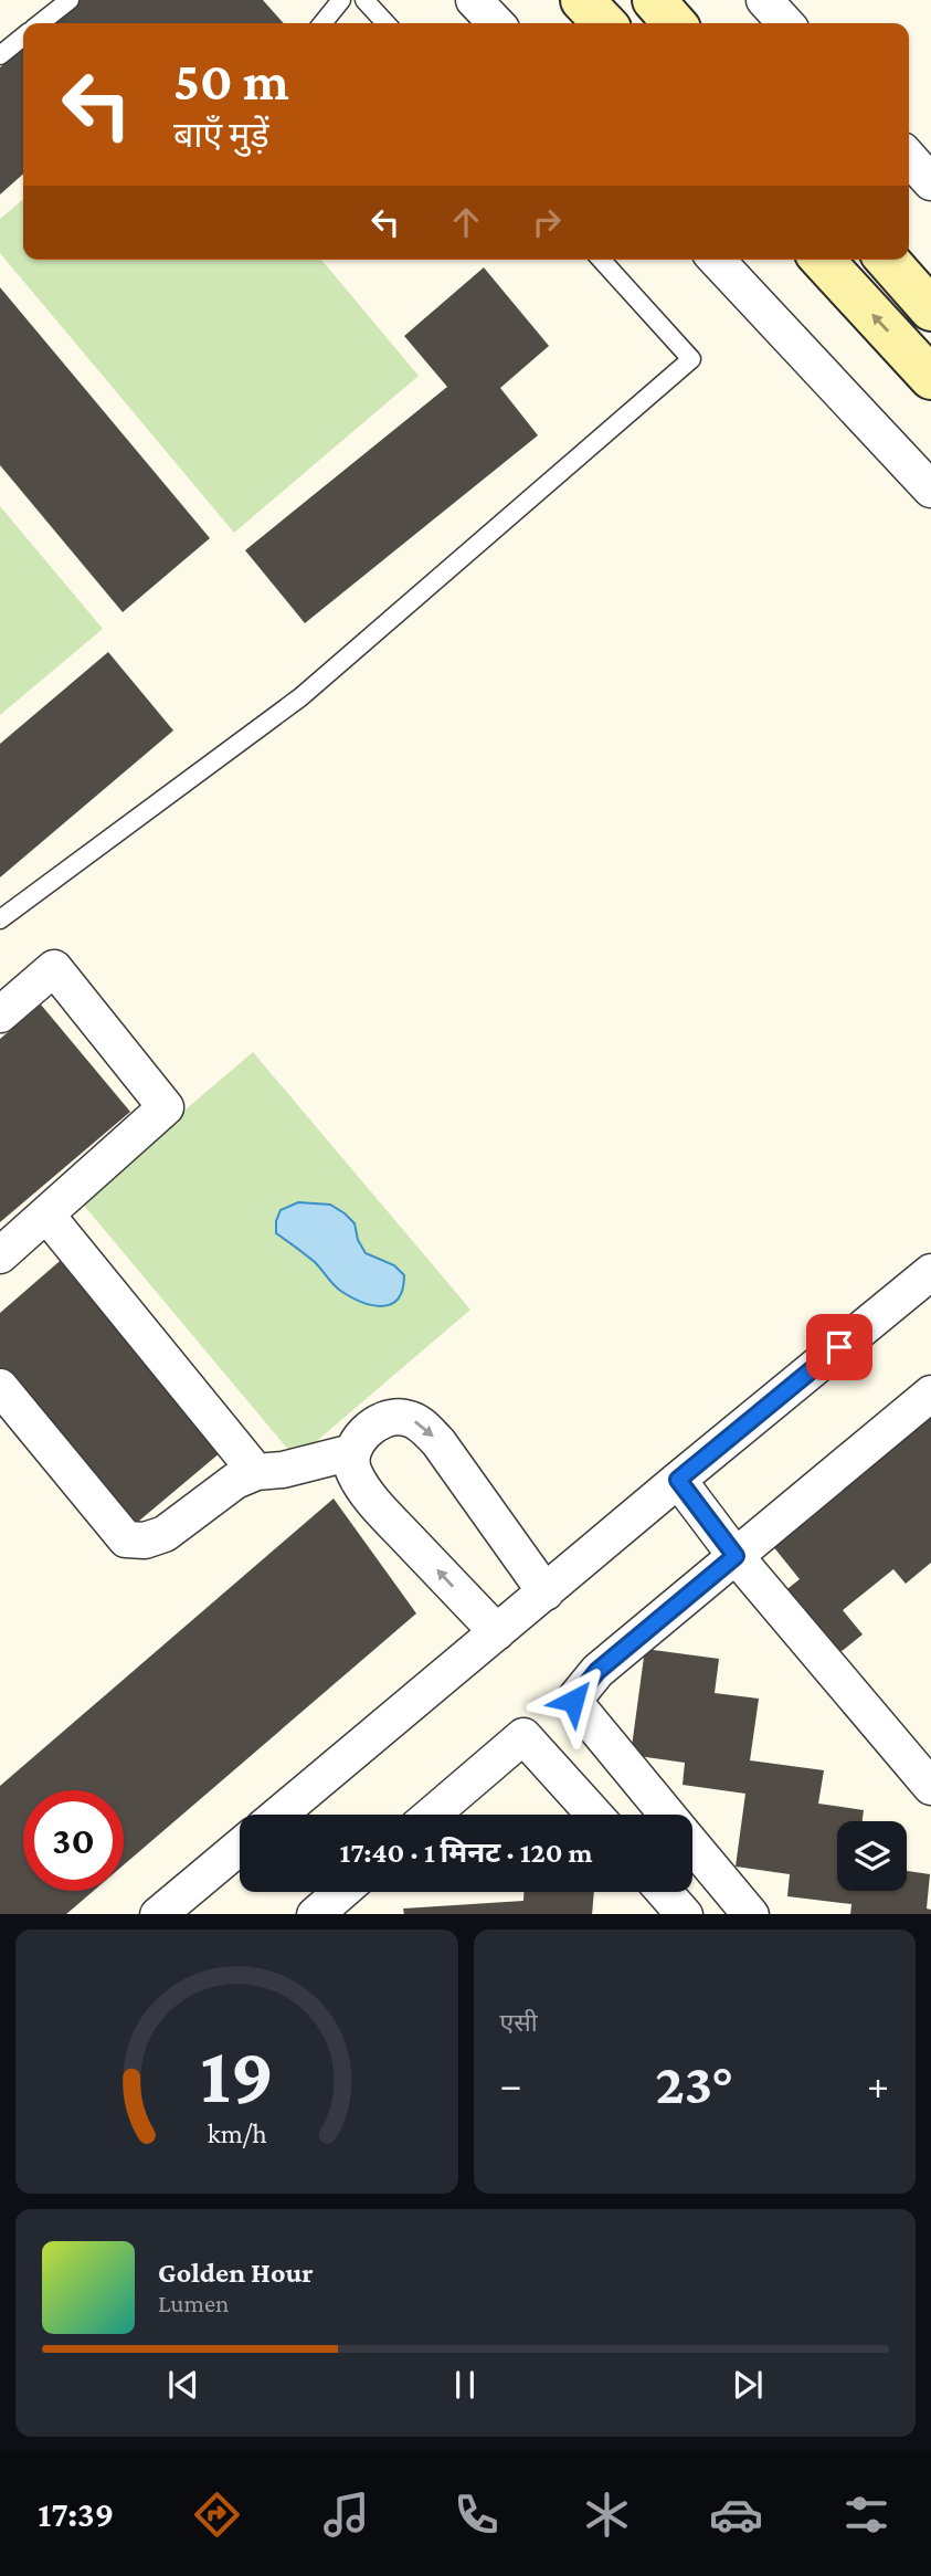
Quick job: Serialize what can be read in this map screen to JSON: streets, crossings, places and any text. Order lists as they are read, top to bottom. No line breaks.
{"page":{"turn":["50 m","बाएँ मुड़ें"],"limit":"30","trip":"17:40 · 1 मिनट · 120 m","tile":"एसी","heat":["−","23°","+"],"song":["Golden Hour","Lumen"],"tabs":"17:39","gauge":["19","km/h"]}}
